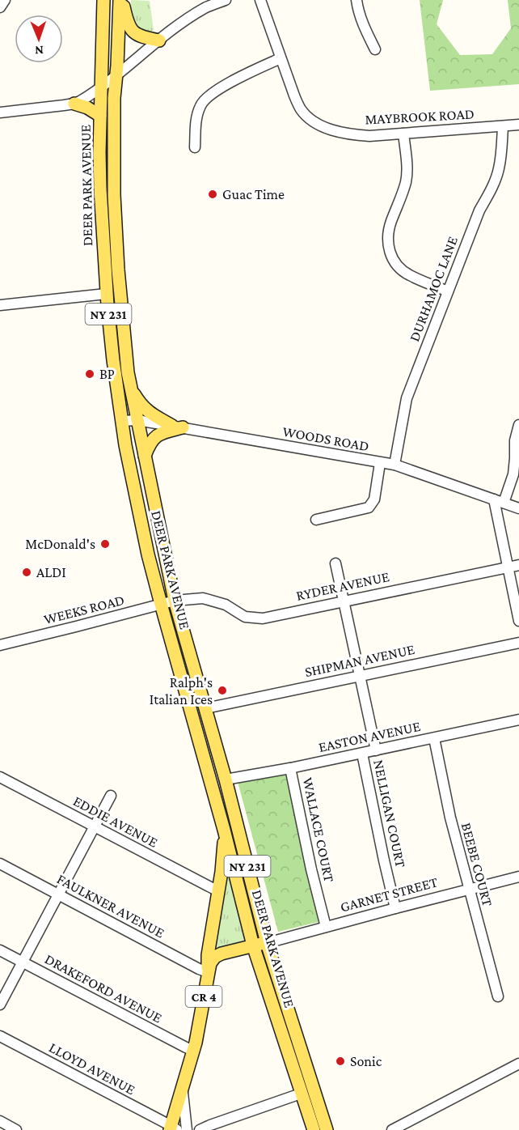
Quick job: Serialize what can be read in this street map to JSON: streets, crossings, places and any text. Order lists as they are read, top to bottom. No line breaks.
{"streets":{"main road":["DEER PARK AVENUE","NY 231","CR 4"],"street":["MAYBROOK ROAD","DURHAMOC LANE","WOODS ROAD","RYDER AVENUE","WEEKS ROAD","SHIPMAN AVENUE","EASTON AVENUE","NELLIGAN COURT","EDDIE AVENUE","WALLACE COURT","BEEBE COURT","GARNET STREET","FAULKNER AVENUE","DRAKEFORD AVENUE","LLOYD AVENUE"]},"crossings":[["MAYBROOK ROAD","DURHAMOC LANE"],["DEER PARK AVENUE","WOODS ROAD"],["DEER PARK AVENUE","RYDER AVENUE"],["DEER PARK AVENUE","WEEKS ROAD"],["DEER PARK AVENUE","SHIPMAN AVENUE"],["DEER PARK AVENUE","EASTON AVENUE"],["DEER PARK AVENUE","GARNET STREET"],["DEER PARK AVENUE","CR 4"],["DURHAMOC LANE","WOODS ROAD"],["RYDER AVENUE","WEEKS ROAD"],["EASTON AVENUE","NELLIGAN COURT"],["EASTON AVENUE","WALLACE COURT"],["EASTON AVENUE","BEEBE COURT"],["NELLIGAN COURT","GARNET STREET"],["WALLACE COURT","GARNET STREET"],["BEEBE COURT","GARNET STREET"],["GARNET STREET","CR 4"],["FAULKNER AVENUE","CR 4"],["DRAKEFORD AVENUE","CR 4"],["CR 4","LLOYD AVENUE"]],"places":["Guac Time","BP","McDonald's","ALDI","Ralph's Italian Ices","Sonic"],"north":"bottom"}
